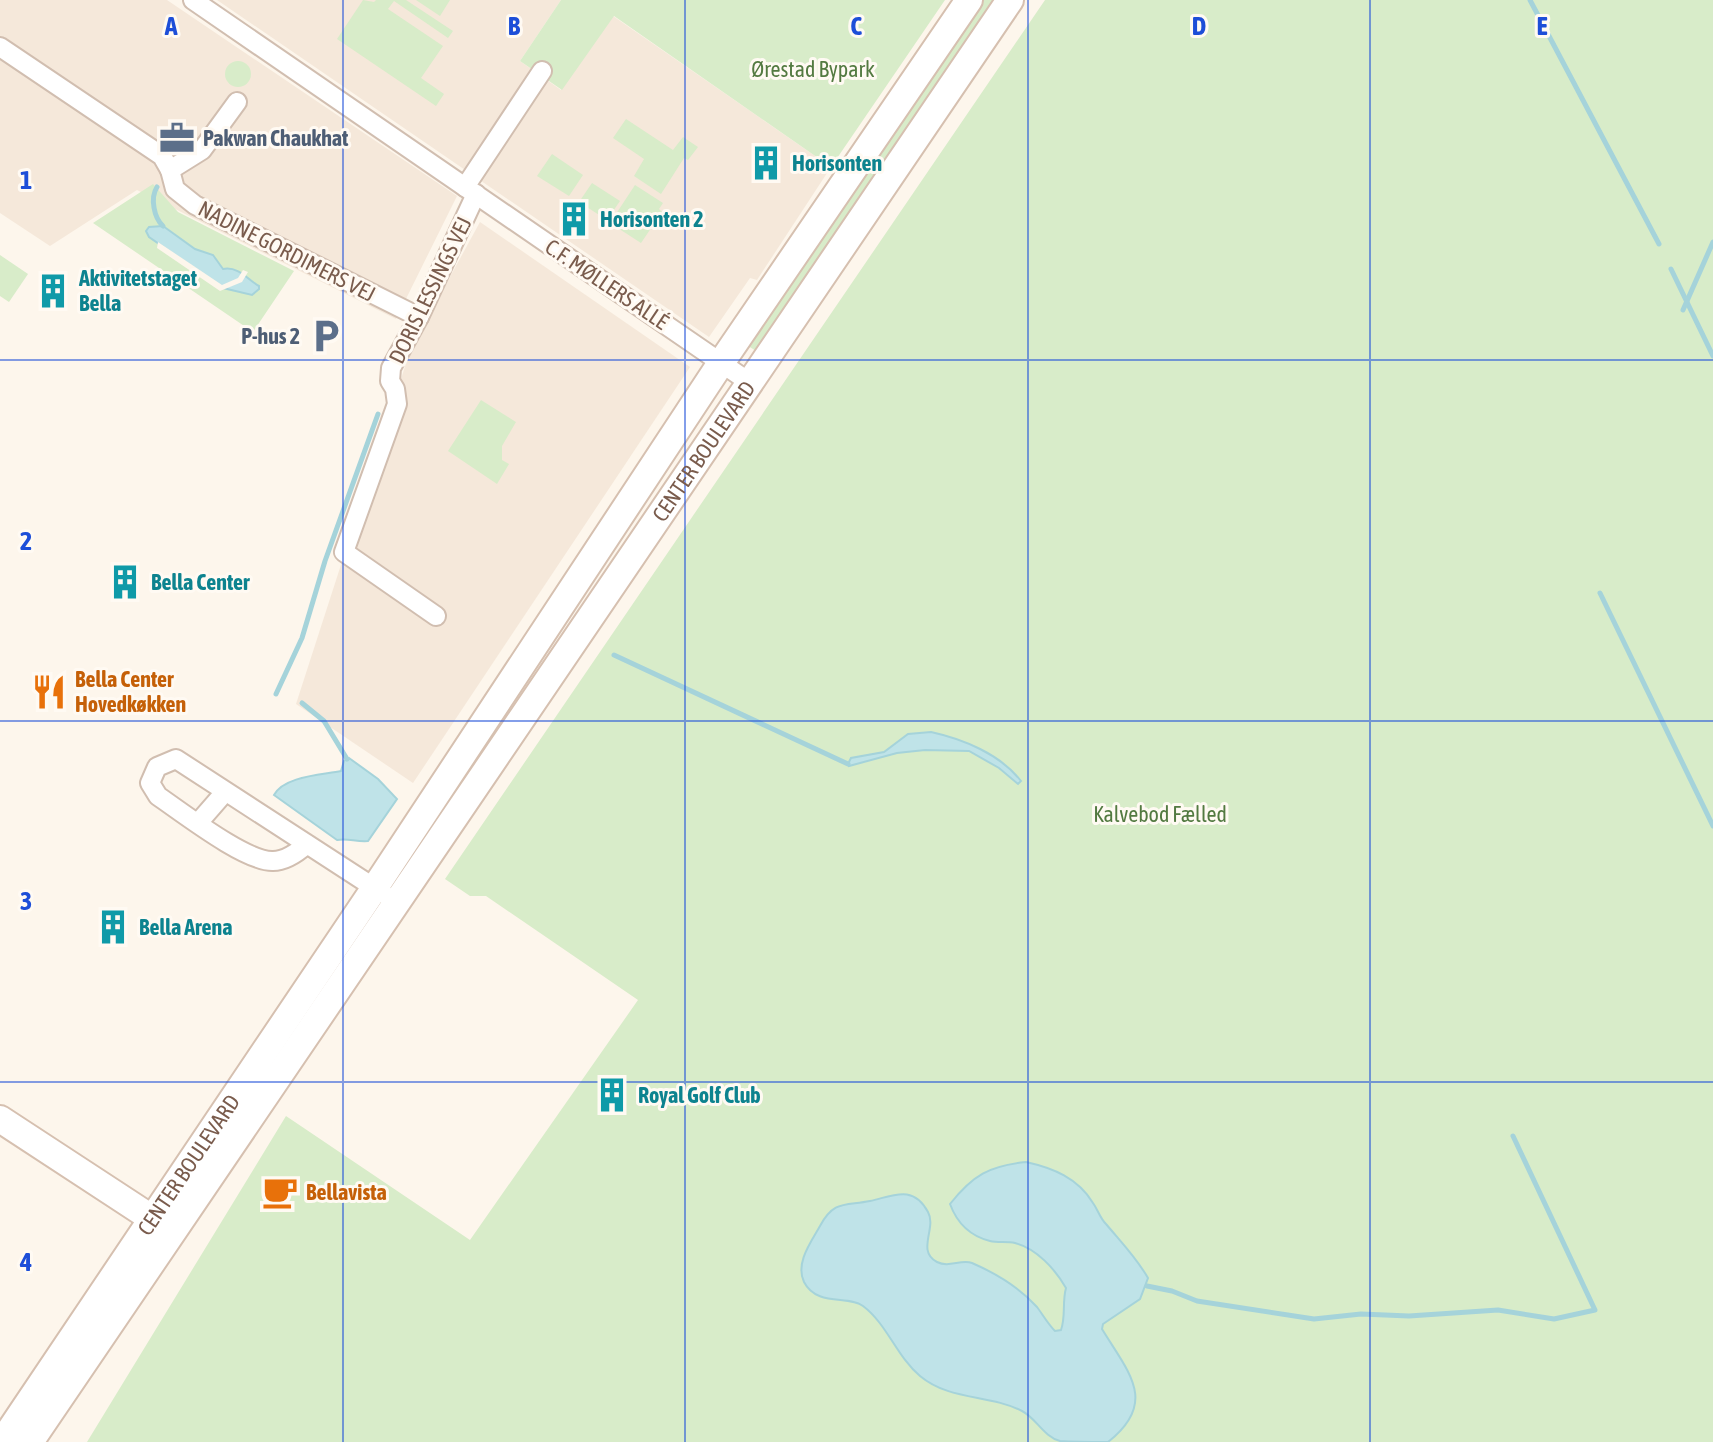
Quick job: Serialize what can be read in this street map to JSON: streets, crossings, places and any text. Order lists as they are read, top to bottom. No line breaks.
{"streets":{"street":["NADINE GORDIMERS VEJ","C.F. MØLLERS ALLÉ","DORIS LESSINGS VEJ","CENTER BOULEVARD"]},"crossings":[["NADINE GORDIMERS VEJ","DORIS LESSINGS VEJ"],["C.F. MØLLERS ALLÉ","DORIS LESSINGS VEJ"],["C.F. MØLLERS ALLÉ","CENTER BOULEVARD"]],"parks":["Ørestad Bypark","Kalvebod Fælled"],"places":{"office":["Pakwan Chaukhat"],"building":["Horisonten","Horisonten 2","Aktivitetstaget Bella","Bella Center","Bella Arena","Royal Golf Club"],"parking":["P-hus 2"],"restaurant":["Bella Center Hovedkøkken"],"cafe":["Bellavista"]},"grid":{"columns":["A","B","C","D","E"],"rows":["1","2","3","4"]}}
